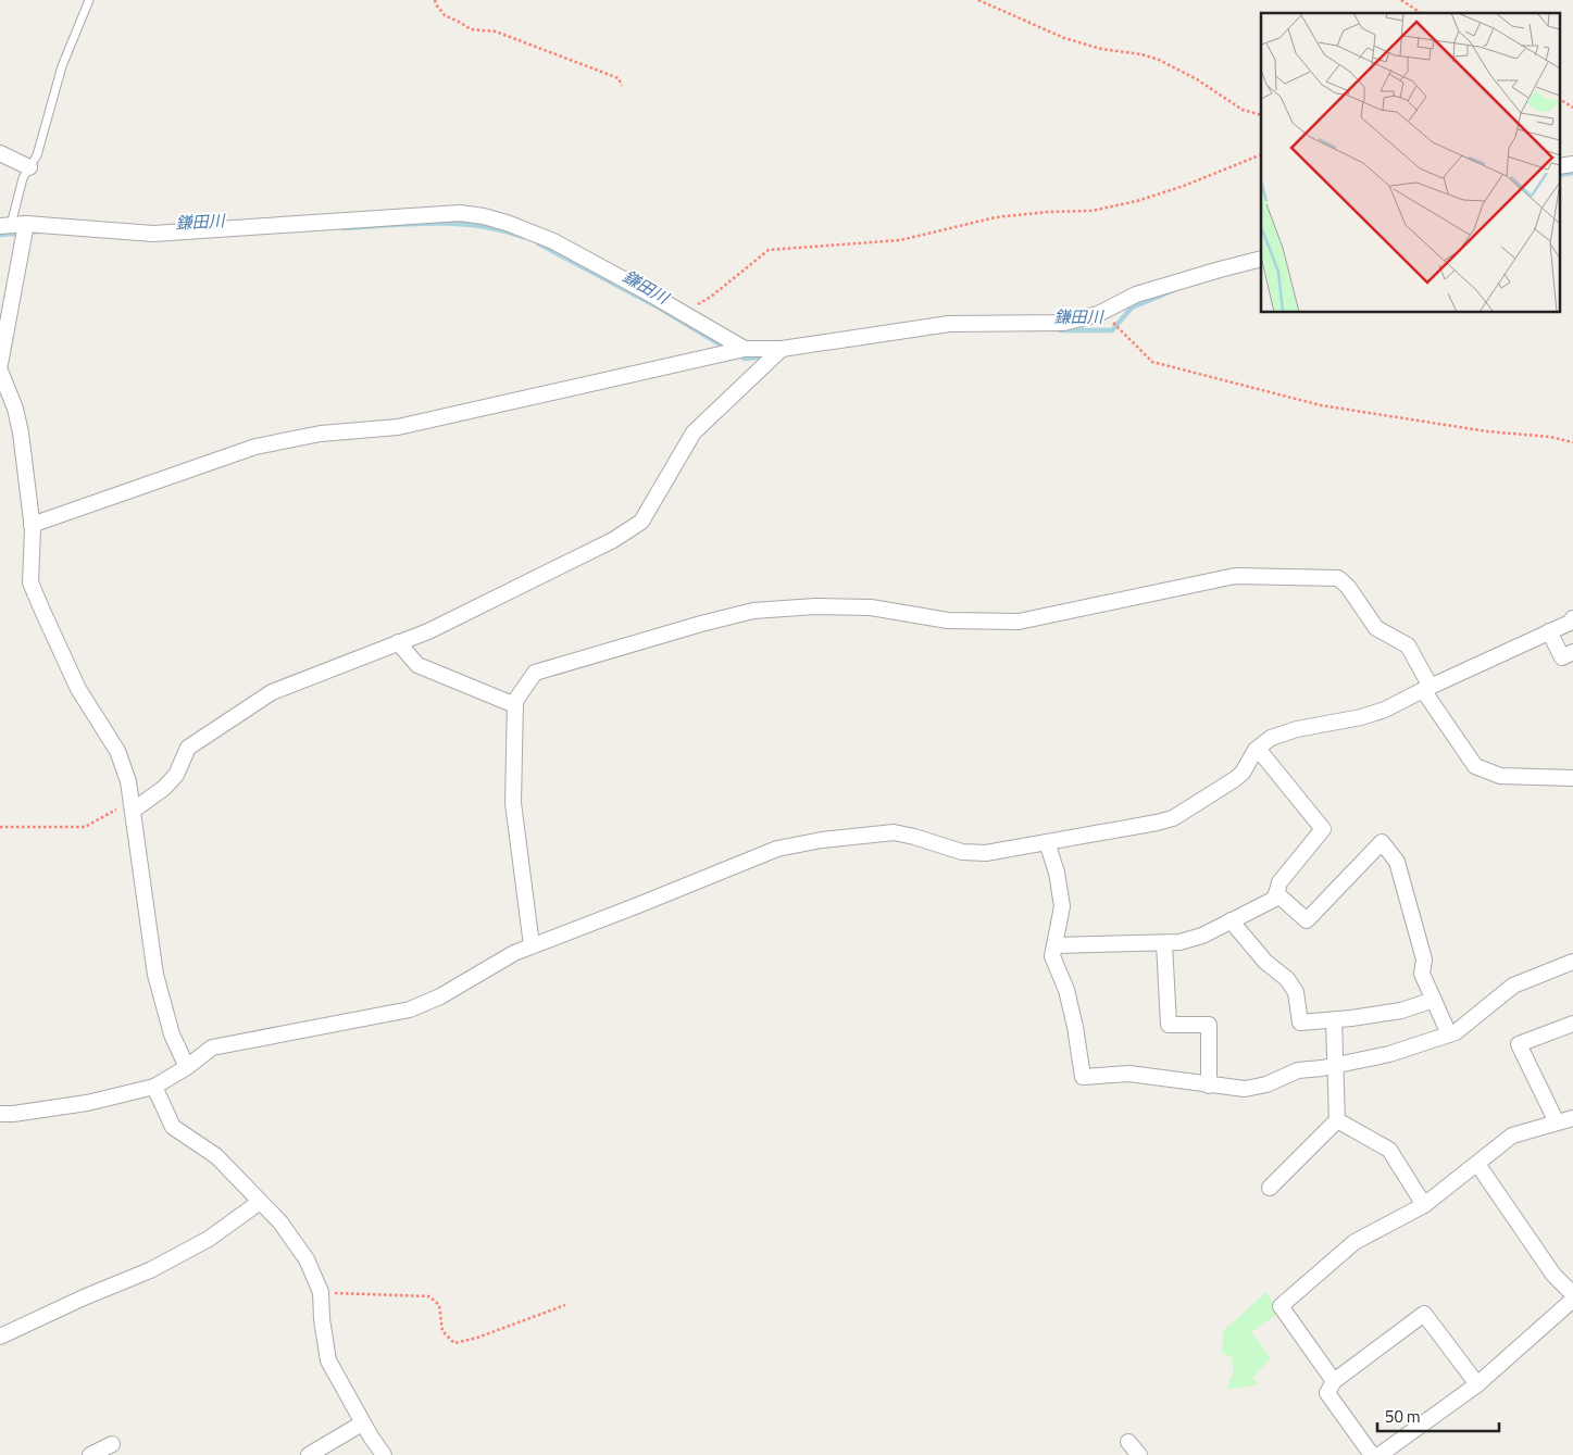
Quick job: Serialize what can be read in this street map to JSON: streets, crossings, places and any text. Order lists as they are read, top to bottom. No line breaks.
{"water":["鎌田川"],"scale_bar":"50 m"}
